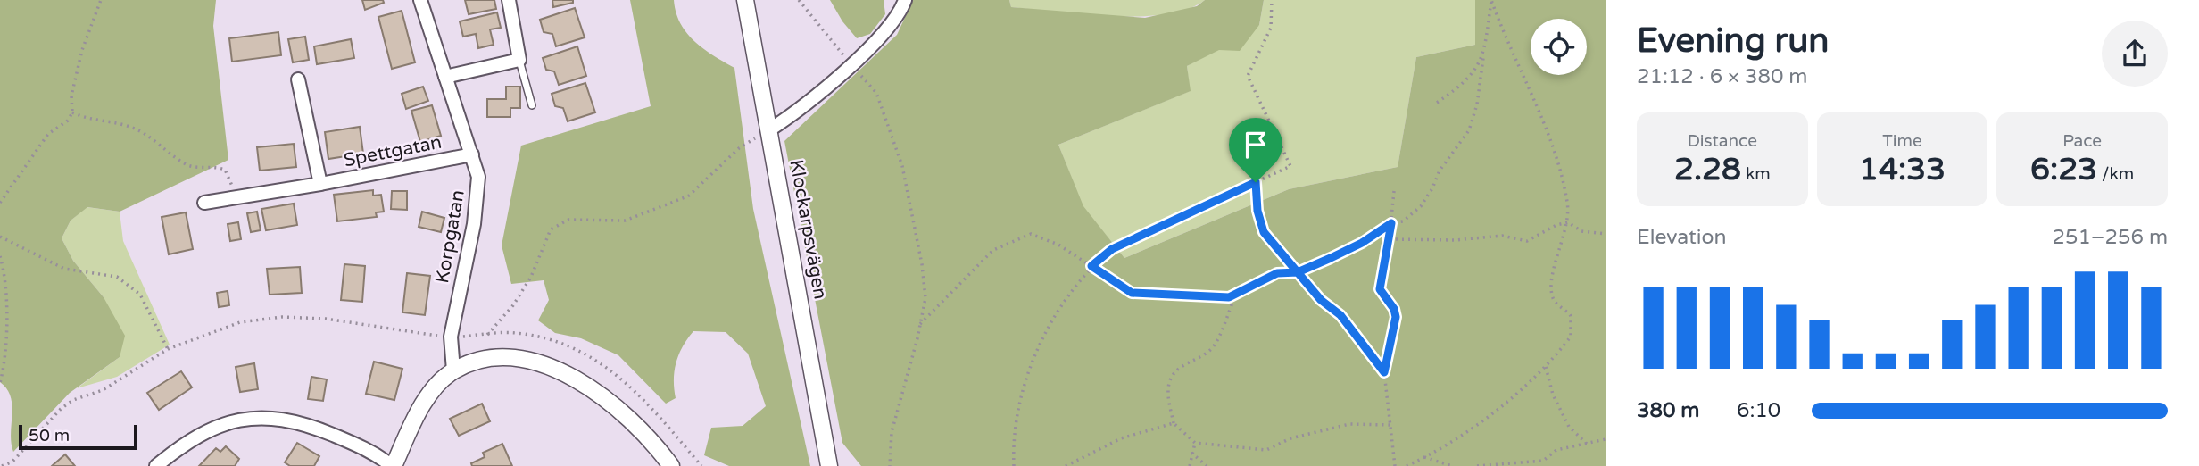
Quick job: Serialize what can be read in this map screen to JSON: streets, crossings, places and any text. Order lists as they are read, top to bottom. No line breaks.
{"streets":{"street":["Spettgatan","Klockarpsvägen","Korpgatan"]},"crossings":[["Spettgatan","Korpgatan"]],"scale_bar":"50 m","page":{"heading":["Evening run","21:12 · 6 × 380 m"],"stats":[["Distance","2.28 km"],["Time","14:33"],["Pace","6:23 /km"]],"chart":["Elevation","251–256 m"],"list":[{"name":"380 m","note":"6:10"}],"scale":"50 m"}}
